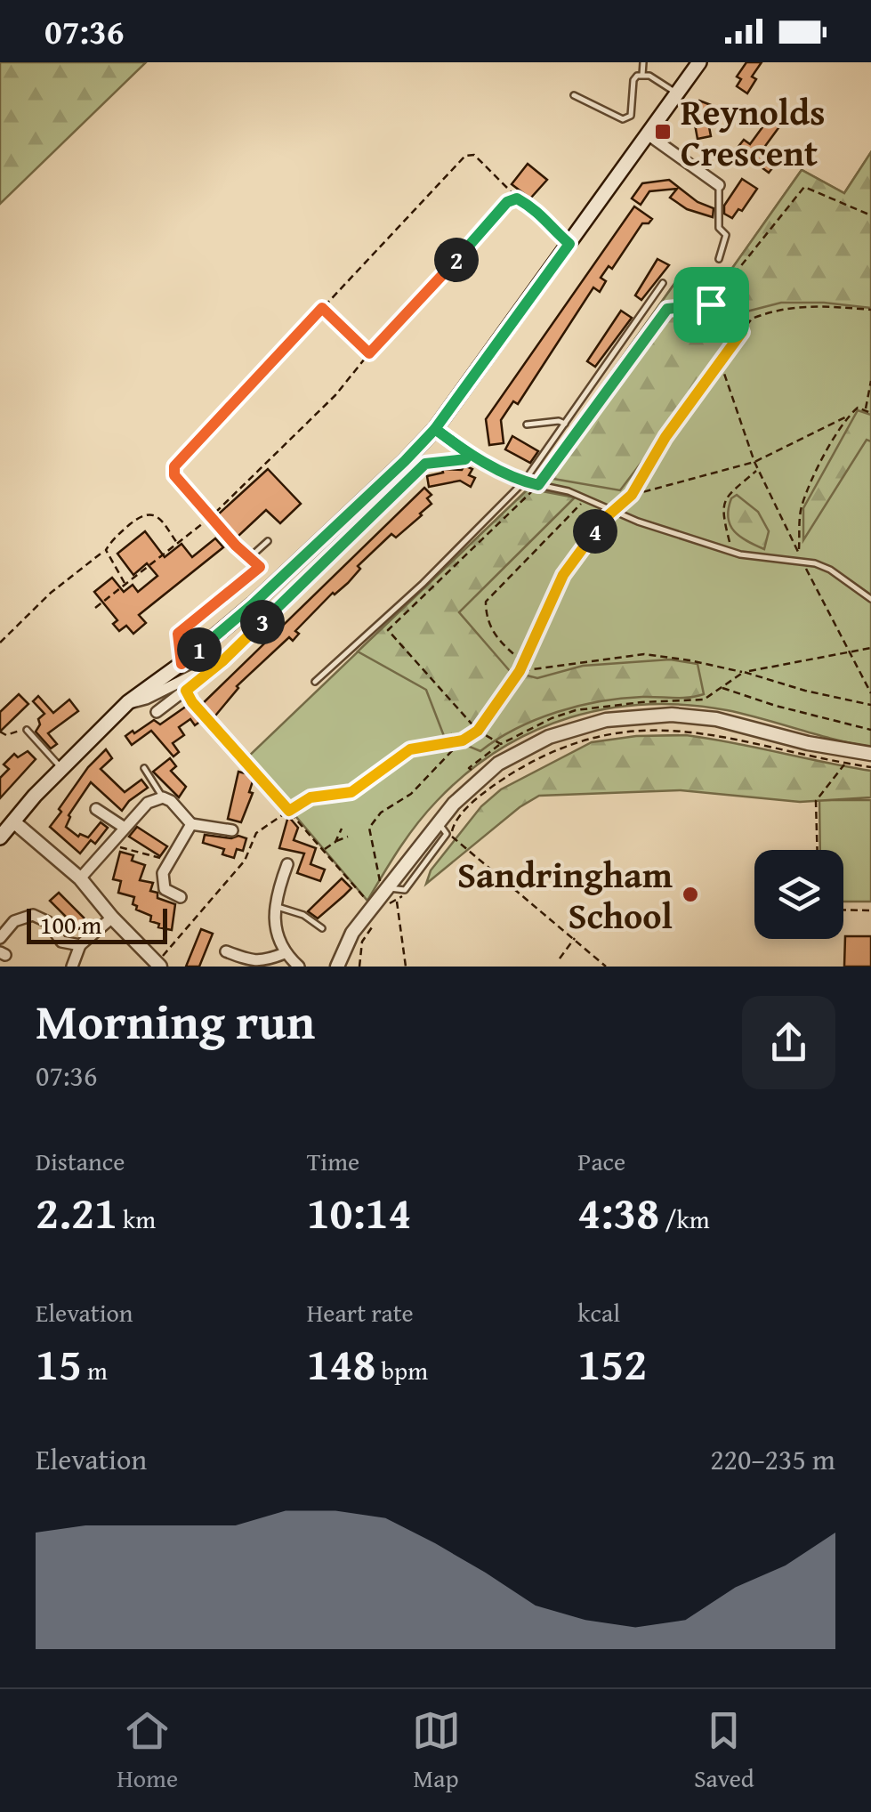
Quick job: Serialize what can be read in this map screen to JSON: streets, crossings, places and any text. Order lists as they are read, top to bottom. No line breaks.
{"places":{"transit":["Reynolds Crescent"],"other":["Sandringham School"]},"scale_bar":"100 m","page":{"status":"07:36","pins":["2","4","3","1"],"scale":"100 m","heading":["Morning run","07:36"],"stats":[["Distance","2.21 km"],["Time","10:14"],["Pace","4:38 /km"],["Elevation","15 m"],["Heart rate","148 bpm"],["kcal","152"]],"chart":["Elevation","220–235 m"],"tabs":["Home","Map","Saved"]}}
